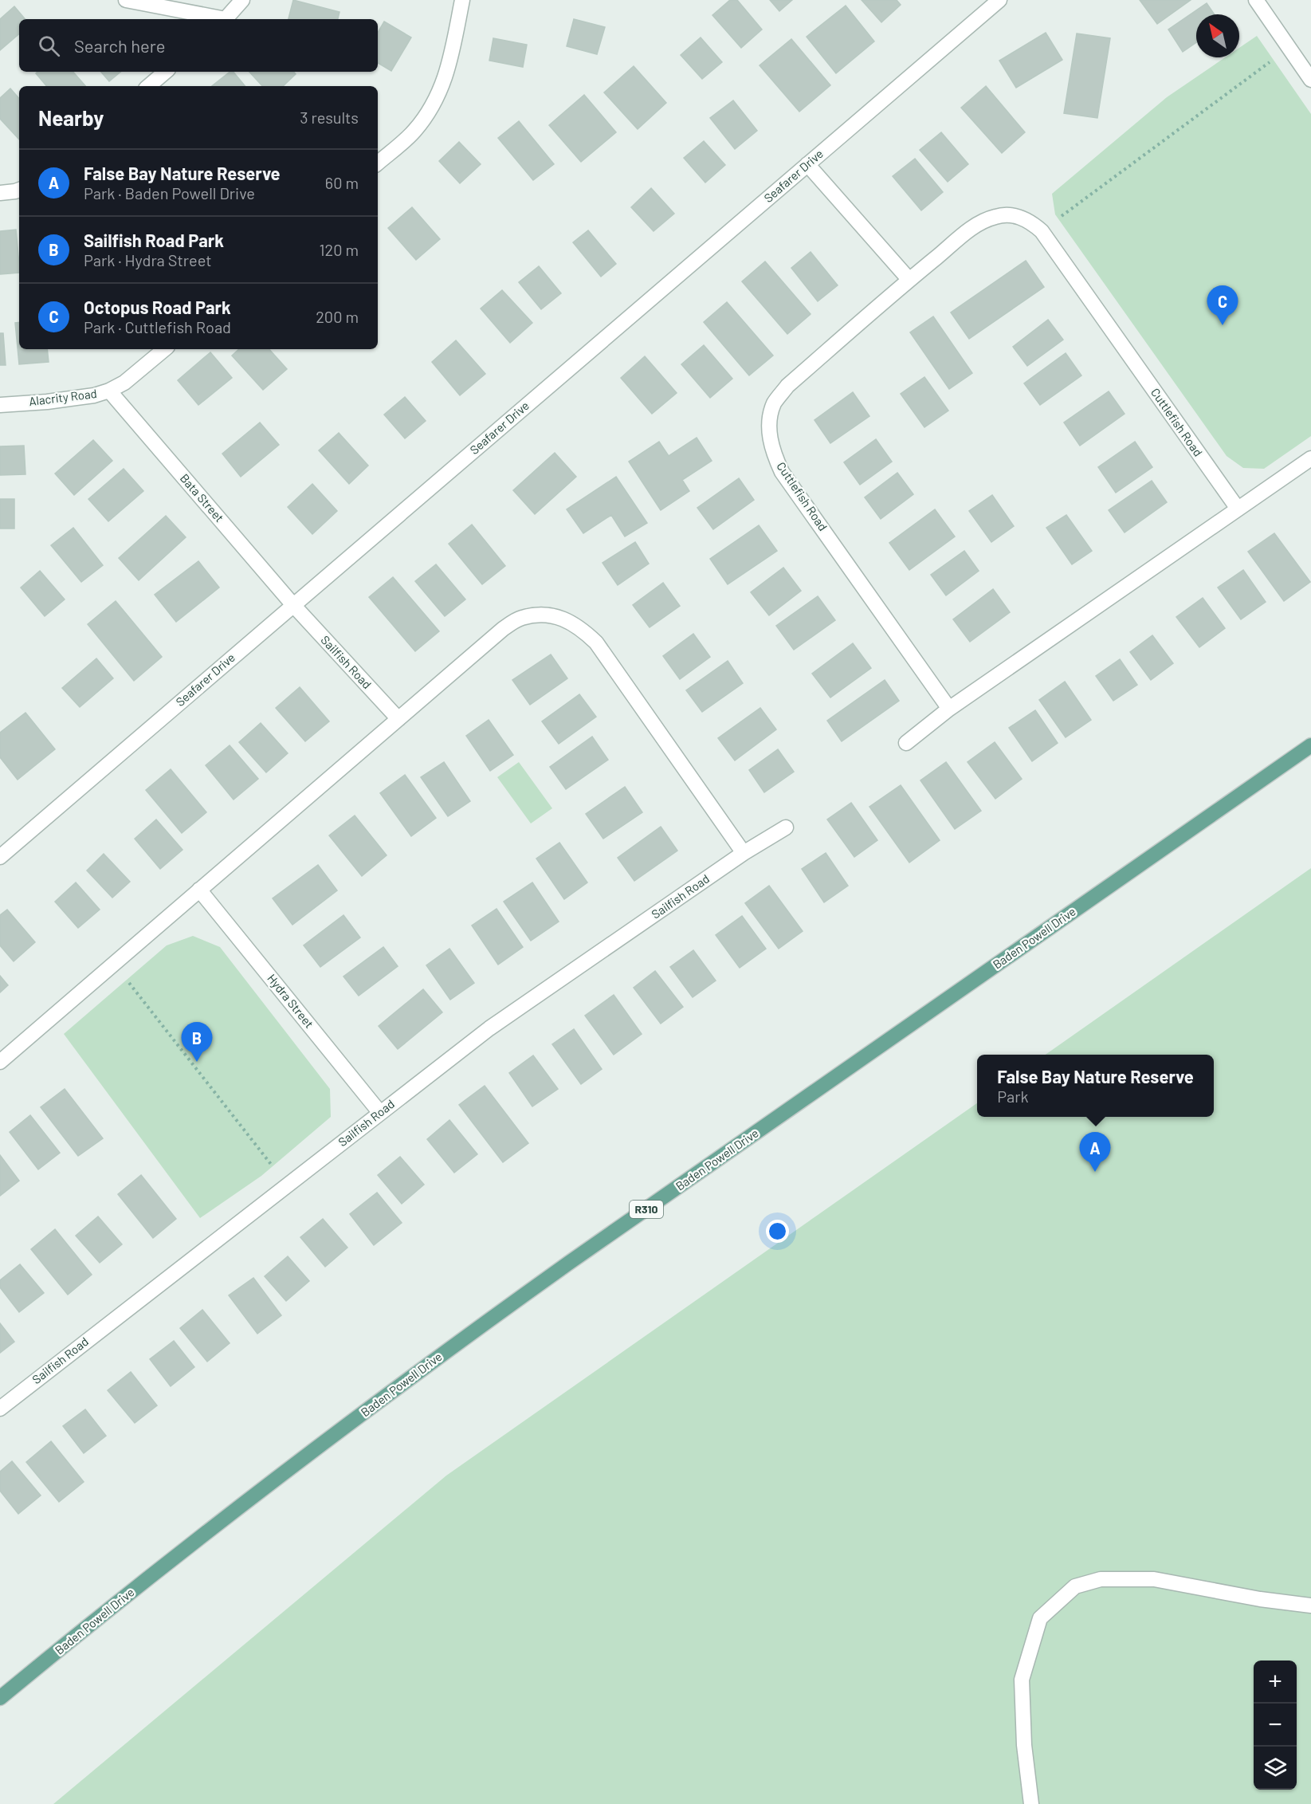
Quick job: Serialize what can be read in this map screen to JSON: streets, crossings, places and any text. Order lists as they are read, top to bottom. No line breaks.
{"streets":{"main road":["Baden Powell Drive","R310"],"street":["Seafarer Drive","Alacrity Road","Cuttlefish Road","Bata Street","Sailfish Road","Hydra Street"]},"crossings":[["Seafarer Drive","Bata Street"],["Seafarer Drive","Sailfish Road"],["Alacrity Road","Bata Street"],["Bata Street","Sailfish Road"],["Sailfish Road","Hydra Street"]],"north":"top left","page":{"search":"Search here","heading":["Nearby","3 results"],"list":[{"mark":"A","name":"False Bay Nature Reserve","note":"Park · Baden Powell Drive","value":"60 m"},{"mark":"B","name":"Sailfish Road Park","note":"Park · Hydra Street","value":"120 m"},{"mark":"C","name":"Octopus Road Park","note":"Park · Cuttlefish Road","value":"200 m"}],"pins":["C","B","A"],"popup":["False Bay Nature Reserve","Park"],"map_buttons":["+","−"]}}
